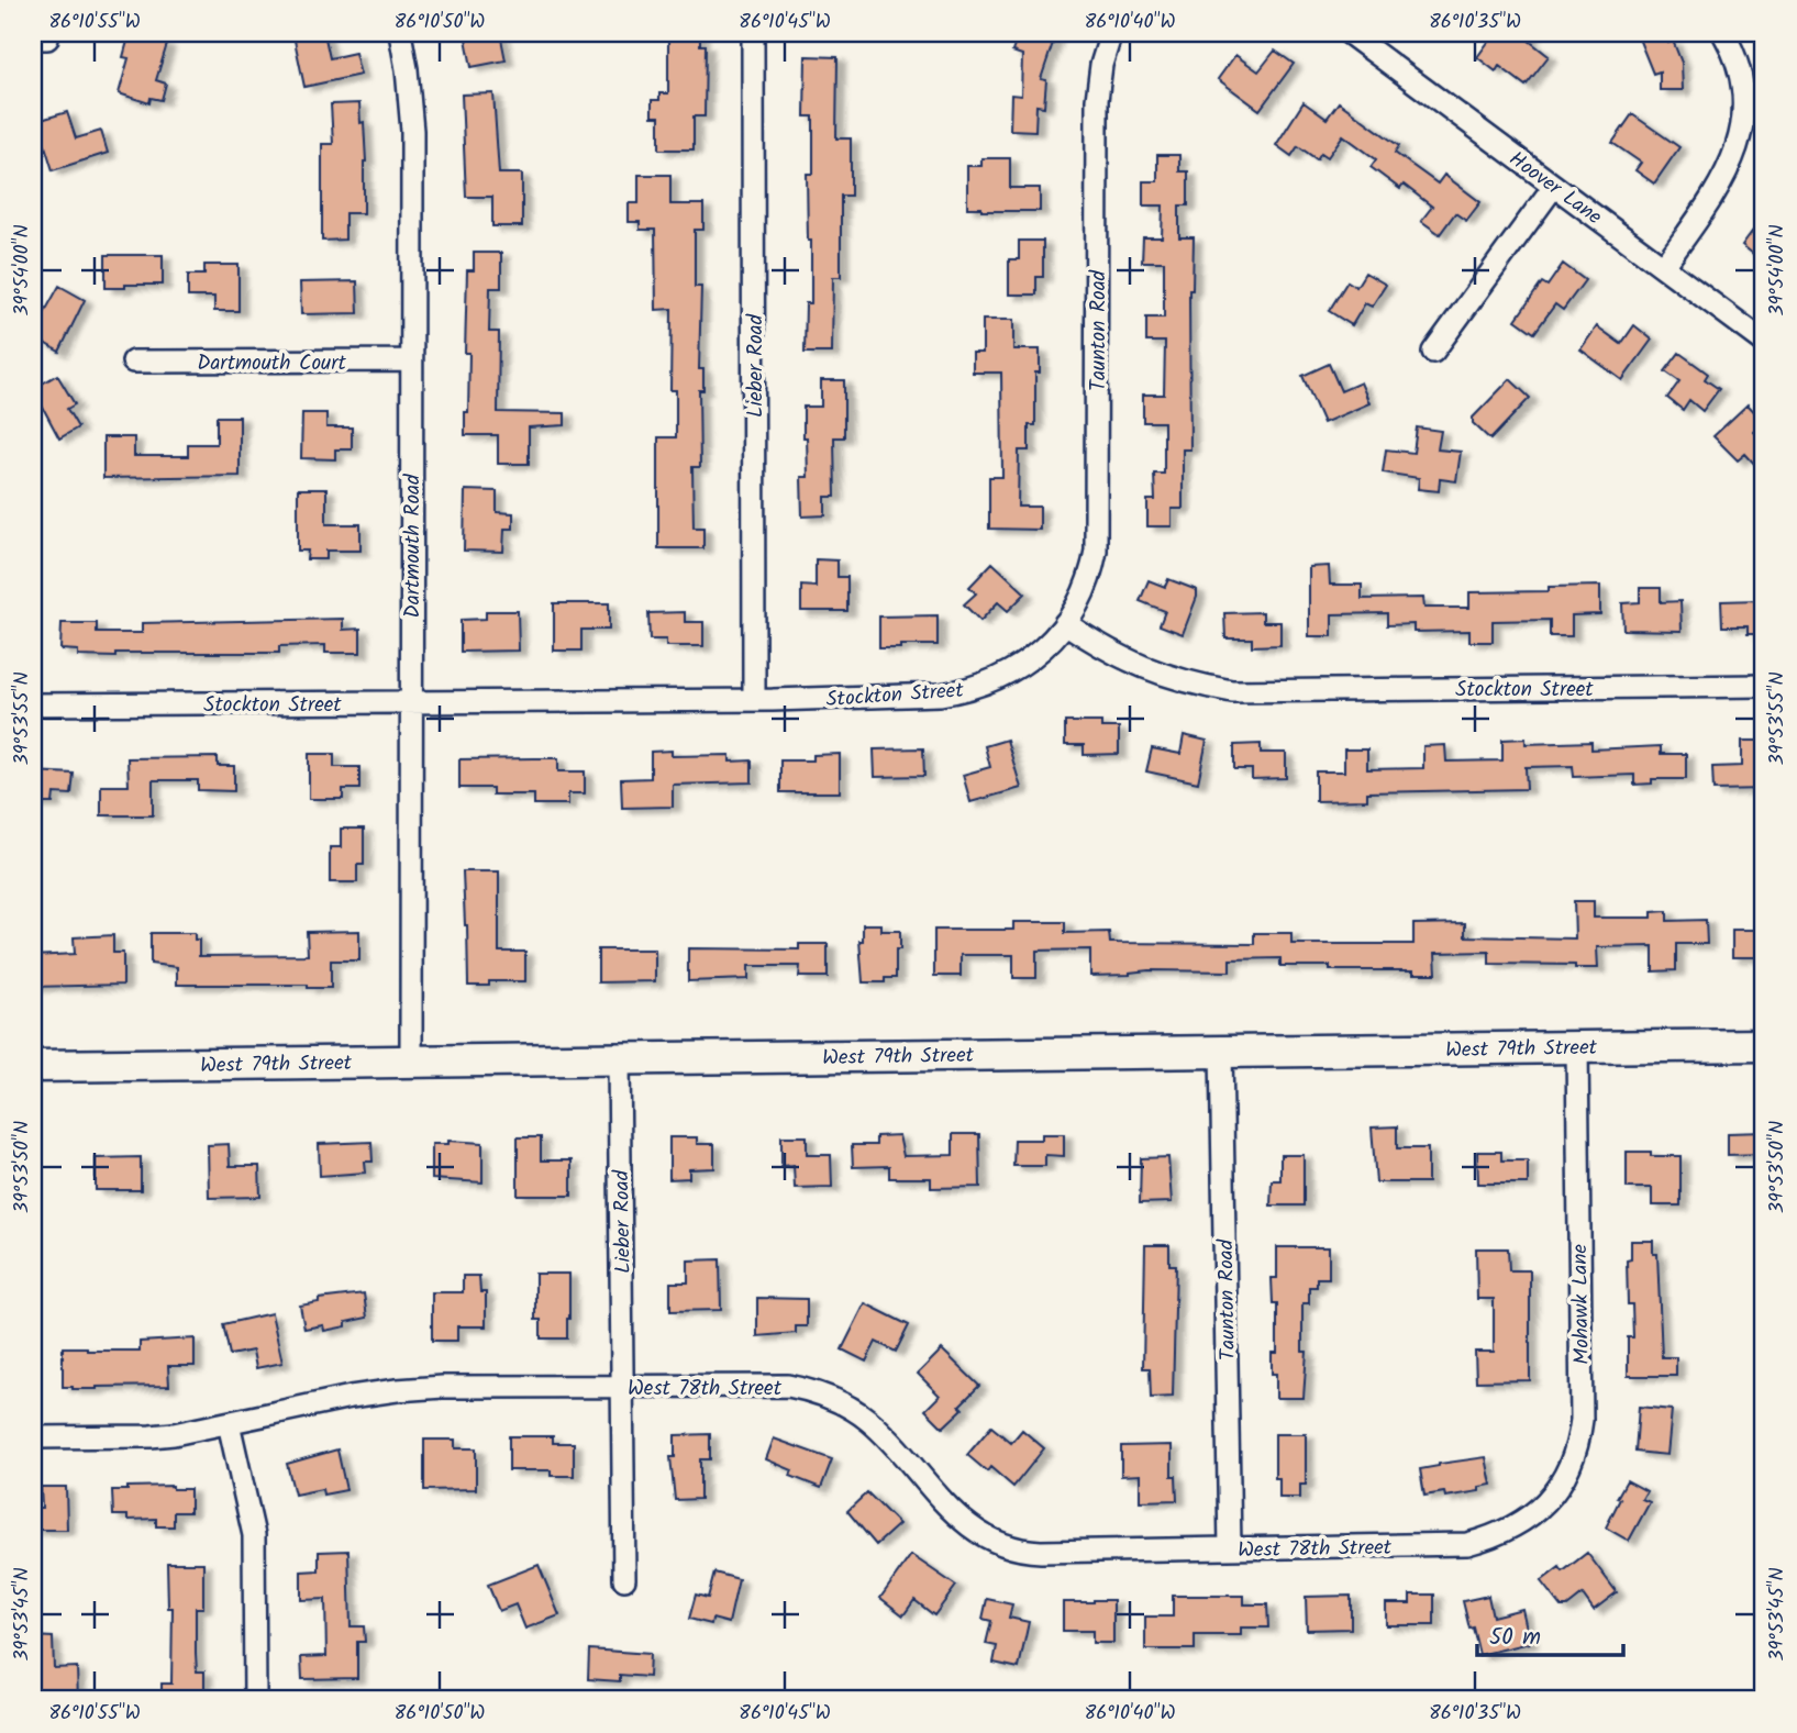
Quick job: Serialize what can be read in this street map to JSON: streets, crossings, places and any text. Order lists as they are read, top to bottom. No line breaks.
{"streets":{"main road":["West 79th Street"],"street":["Hoover Lane","Taunton Road","Dartmouth Court","Lieber Road","Dartmouth Road","Stockton Street","Mohawk Lane","West 78th Street"]},"crossings":[["Taunton Road","Stockton Street"],["Taunton Road","West 79th Street"],["Taunton Road","West 78th Street"],["Dartmouth Court","Dartmouth Road"],["Lieber Road","Stockton Street"],["Lieber Road","West 79th Street"],["Lieber Road","West 78th Street"],["Dartmouth Road","Stockton Street"],["Dartmouth Road","West 79th Street"],["West 79th Street","Mohawk Lane"],["Mohawk Lane","West 78th Street"]],"scale_bar":"50 m","coordinates":["86°10'55\"W","86°10'50\"W","86°10'45\"W","86°10'40\"W","86°10'35\"W","39°54'00\"N","39°53'55\"N","39°53'50\"N","39°53'45\"N"]}
